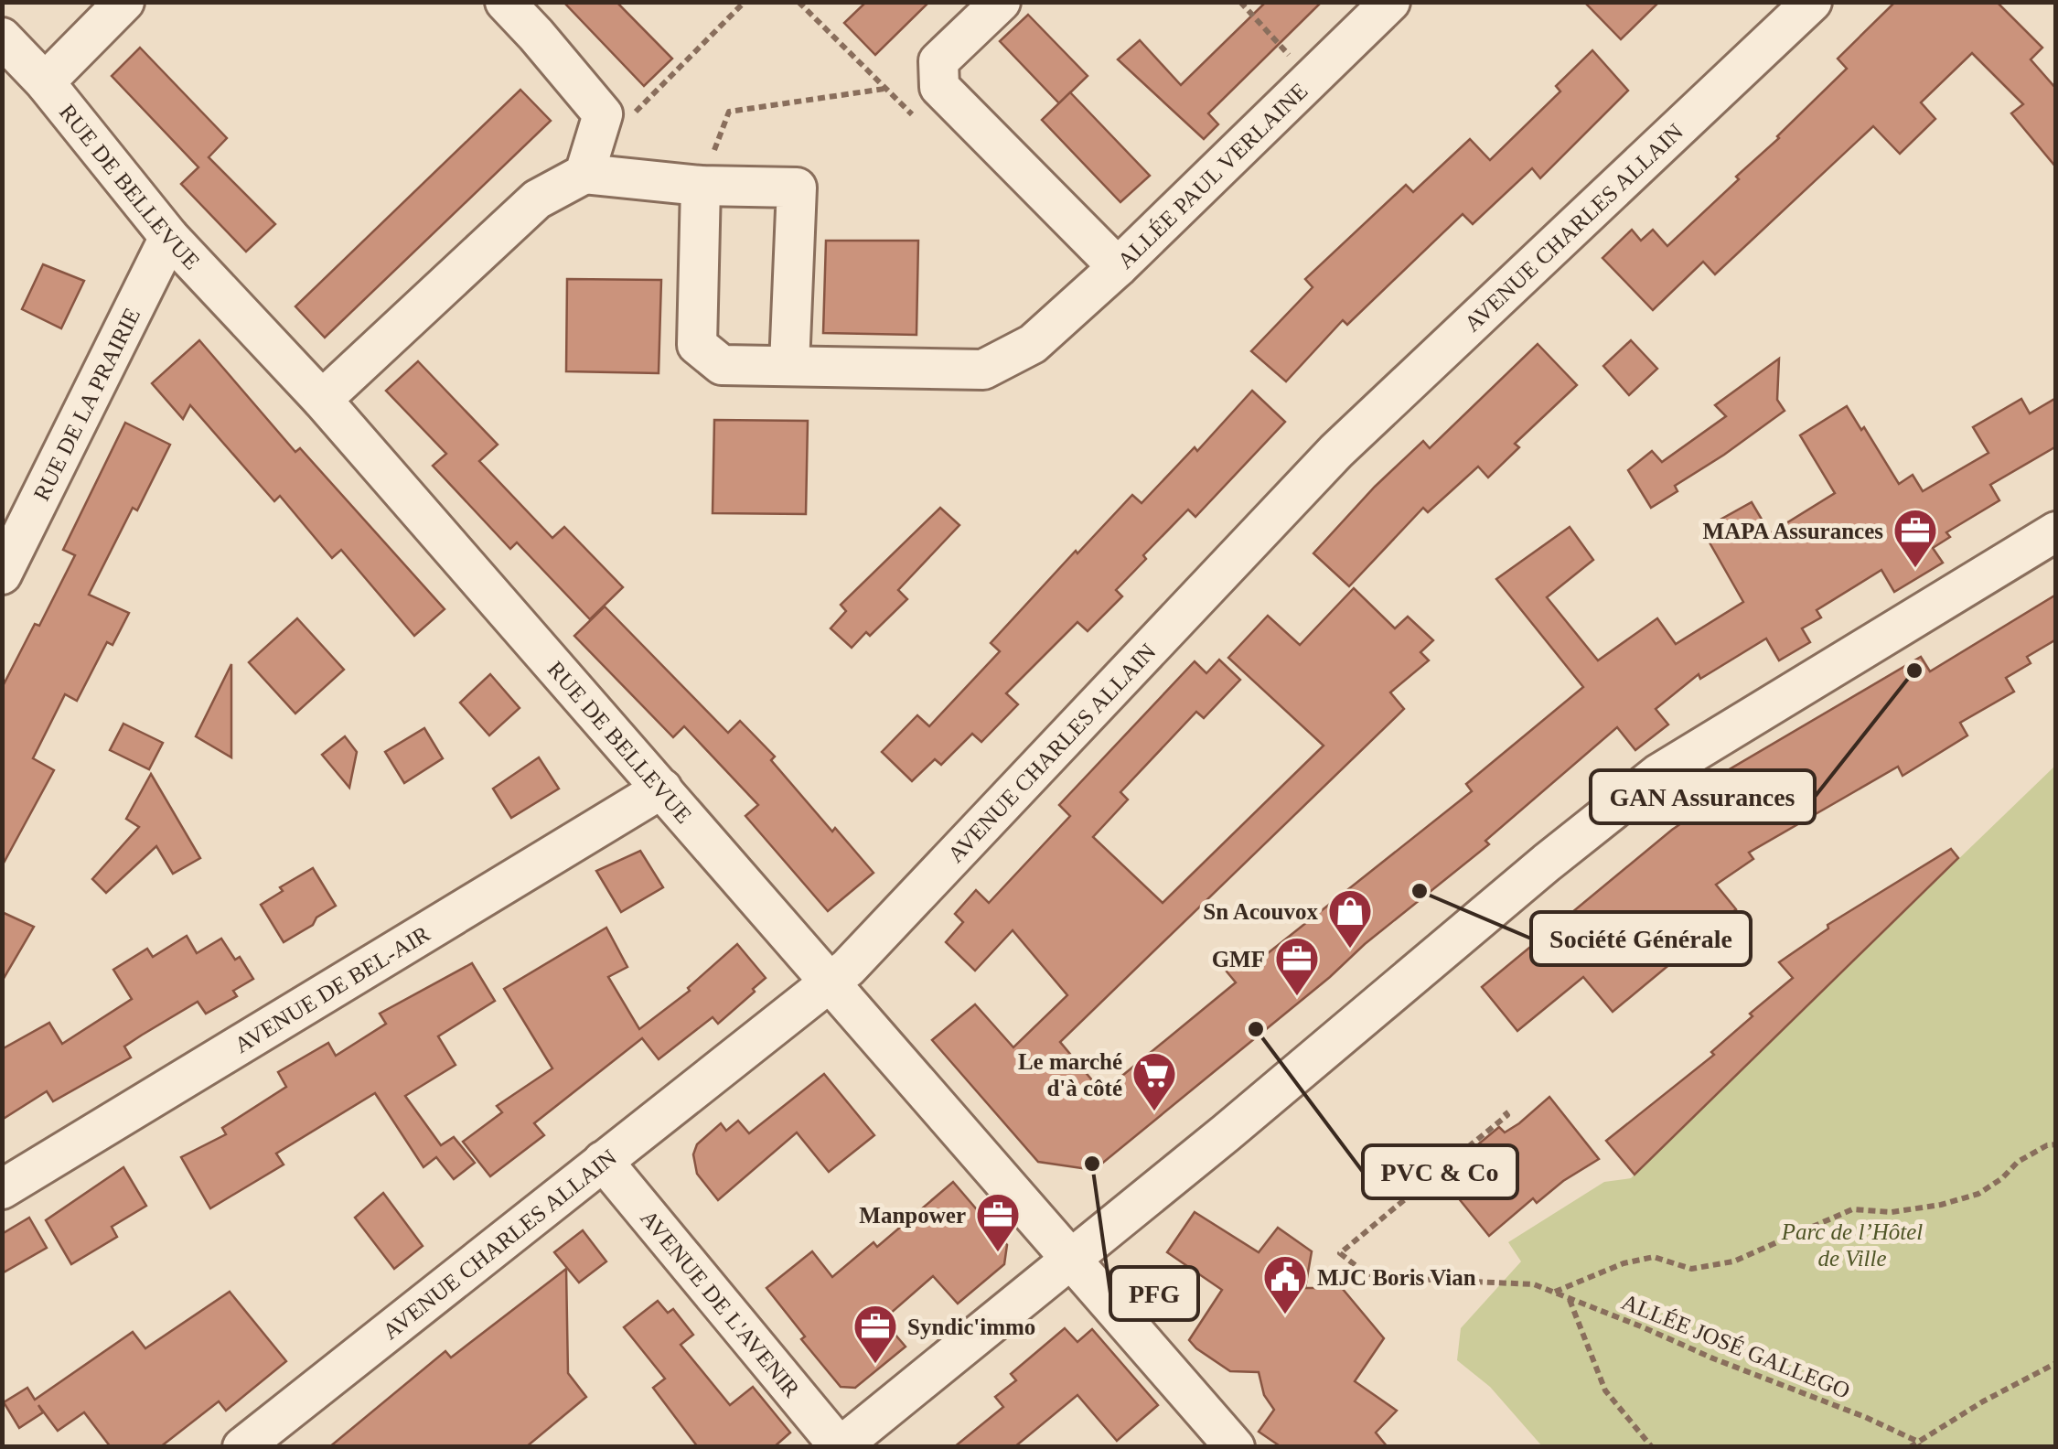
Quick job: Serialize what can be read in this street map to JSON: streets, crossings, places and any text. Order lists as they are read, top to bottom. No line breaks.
{"streets":{"street":["ALLÉE PAUL VERLAINE","RUE DE BELLEVUE","AVENUE CHARLES ALLAIN","RUE DE LA PRAIRIE","AVENUE DE BEL-AIR","AVENUE DE L'AVENIR"],"path":["ALLÉE JOSÉ GALLEGO"]},"crossings":[["RUE DE BELLEVUE","AVENUE CHARLES ALLAIN"],["RUE DE BELLEVUE","RUE DE LA PRAIRIE"],["RUE DE BELLEVUE","AVENUE DE BEL-AIR"],["AVENUE CHARLES ALLAIN","AVENUE DE L'AVENIR"]],"parks":["Parc de l’Hôtel de Ville"],"places":{"office":["MAPA Assurances","GMF","Manpower","Syndic'immo"],"other":["GAN Assurances","Société Générale","PVC & Co","PFG"],"shop":["Sn Acouvox"],"supermarket":["Le marché d'à côté"],"public building":["MJC Boris Vian"]}}
